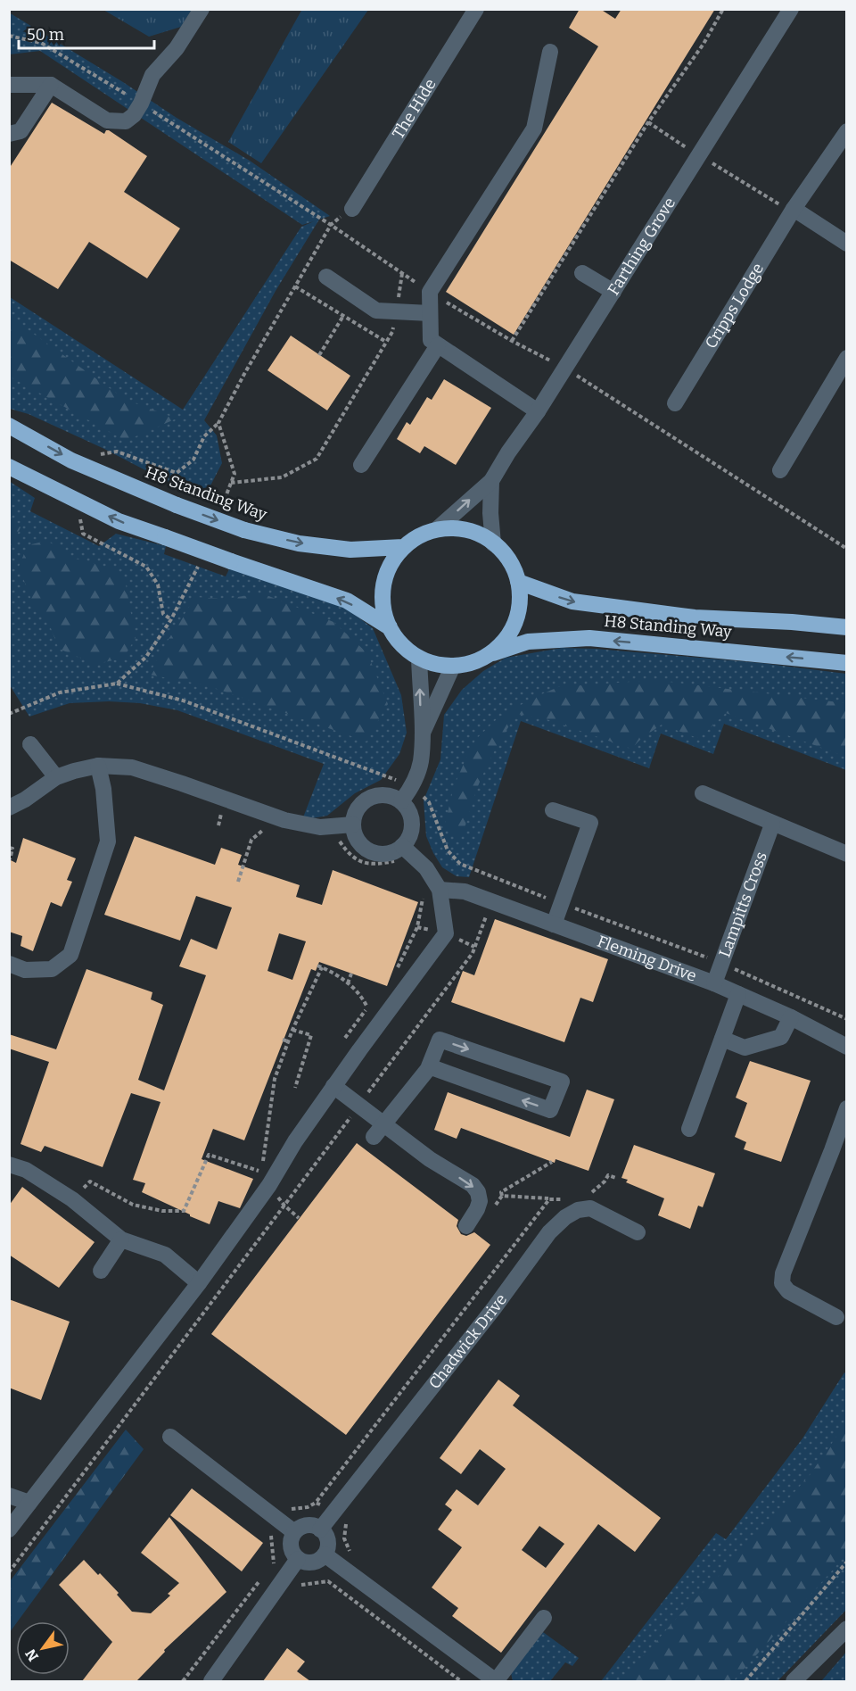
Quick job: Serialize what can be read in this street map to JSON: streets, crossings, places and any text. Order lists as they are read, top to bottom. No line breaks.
{"streets":{"highway":["H8 Standing Way"],"street":["The Hide","Farthing Grove","Cripps Lodge","Lampitts Cross","Fleming Drive","Chadwick Drive"]},"crossings":[["Farthing Grove","H8 Standing Way"],["Lampitts Cross","Fleming Drive"]],"scale_bar":"50 m","north":"bottom left"}
